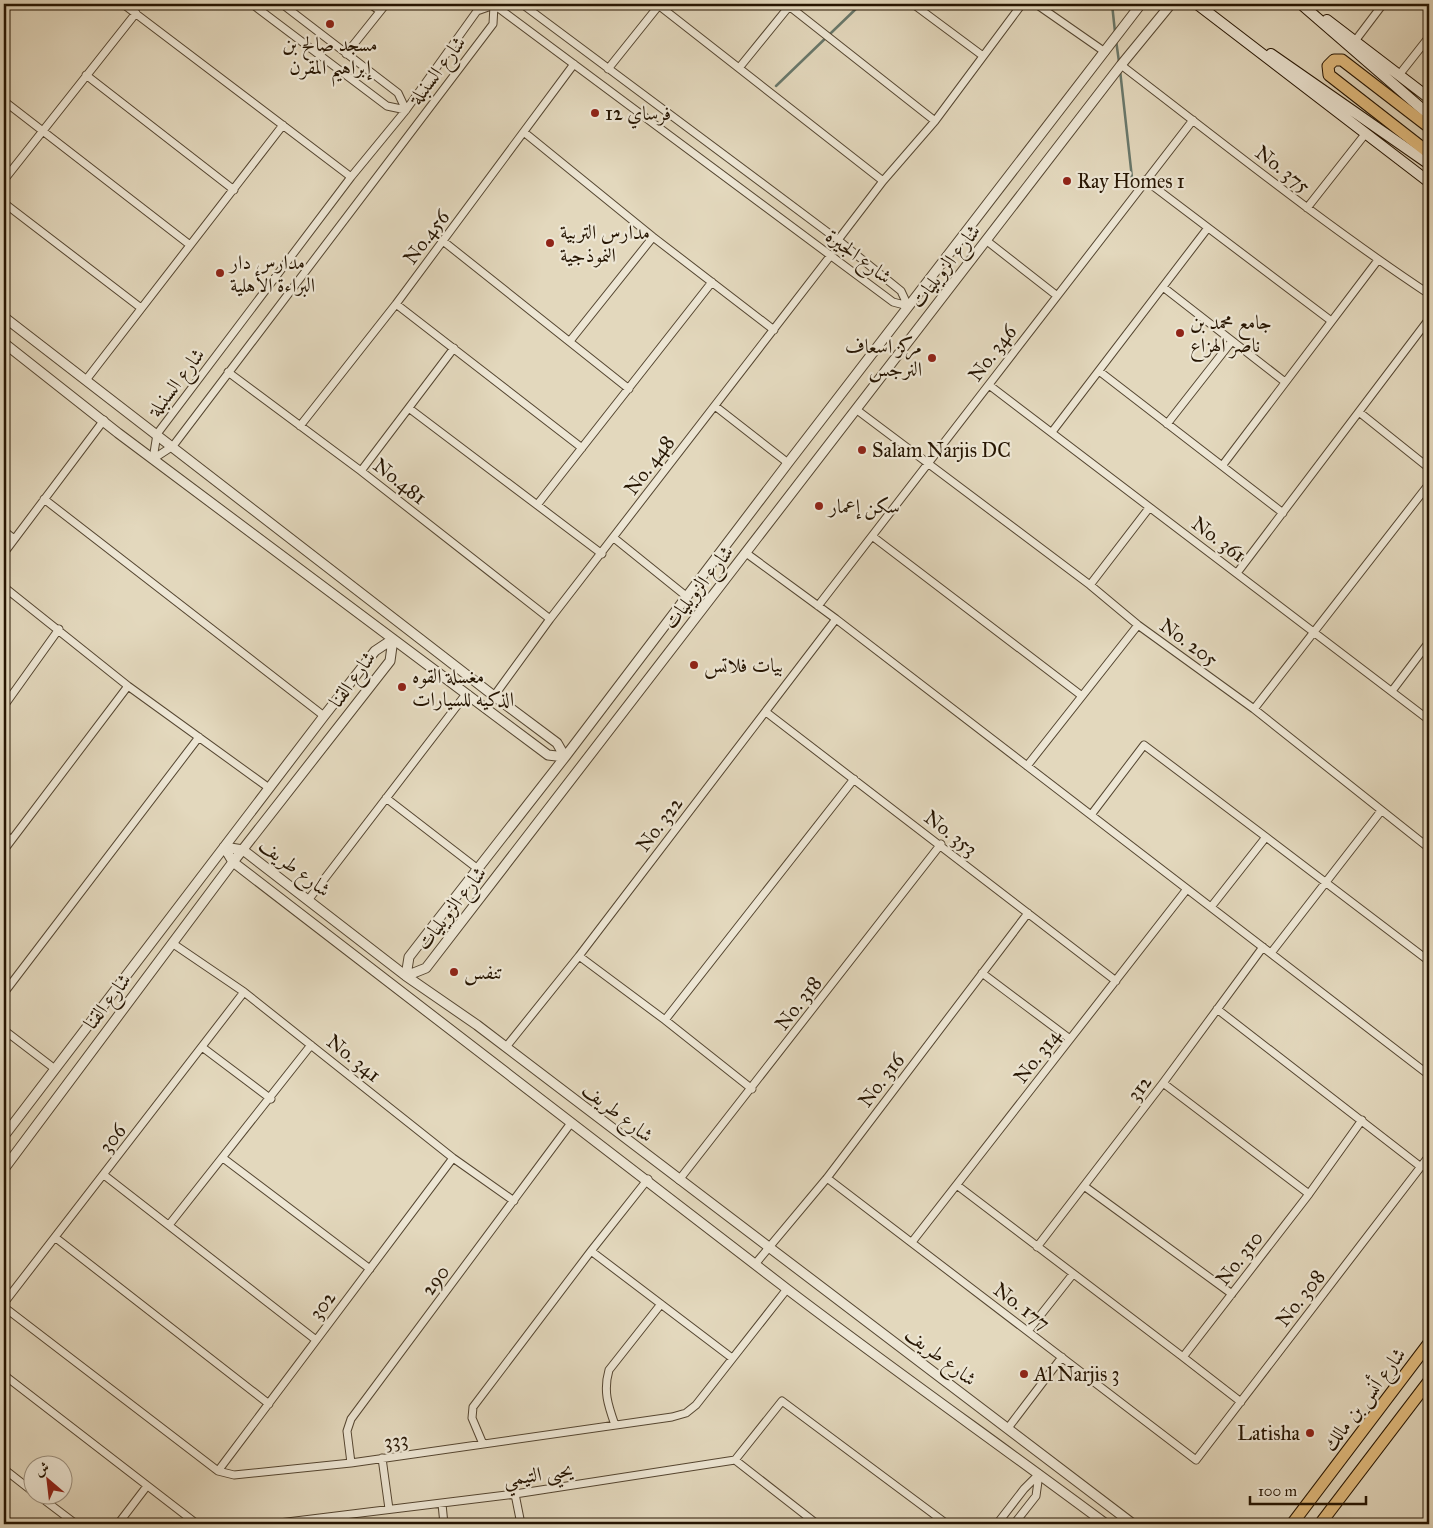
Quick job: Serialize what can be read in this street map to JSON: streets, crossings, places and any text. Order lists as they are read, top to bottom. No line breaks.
{"streets":{"main road":["شارع أنس بن مالك"],"street":["شارع السنبلة","No. 375","No.456","شارع الجيرة","شارع الزويليات","No. 346","No. 448","No.481","No. 361","No. 205","شارع القنا","No. 322","No. 353","شارع طريف","No. 318","No. 314","No. 341","No. 316","312","306","No. 310","290","No. 308","302","No. 177","333","يحيى التيمي"]},"crossings":[["شارع السنبلة","شارع الجيرة"],["شارع السنبلة","No.481"],["No. 375","شارع الزويليات"],["No. 375","No. 346"],["No.456","شارع الجيرة"],["No.456","No.481"],["شارع الجيرة","شارع الزويليات"],["شارع الجيرة","No. 448"],["شارع الزويليات","No. 205"],["شارع الزويليات","شارع طريف"],["No. 346","No. 361"],["No. 346","No. 205"],["No. 448","No.481"],["شارع القنا","شارع طريف"],["شارع القنا","No. 341"],["No. 322","No. 353"],["No. 322","شارع طريف"],["No. 353","No. 318"],["No. 353","No. 314"],["No. 353","No. 316"],["شارع طريف","No. 318"],["شارع طريف","No. 316"],["شارع طريف","290"],["شارع طريف","333"],["No. 314","No. 177"],["No. 341","306"],["No. 341","290"],["No. 341","302"],["No. 316","No. 177"],["290","333"],["No. 308","No. 177"],["302","333"]],"places":["مسجد صالح بن إبراهيم المقرن","فرساي 12","Ray Homes 1","مدارس التربية النموذجية","مدارس دار البراءة الأهلية","جامع محمد بن ناصر الهزاع","مركز اسعاف النرجس","Salam Narjis DC","سكن إعمار","بيات فلاتس","مغسلة القوه الذكيه للسيارات","تنفس","Al Narjis 3","Latisha"],"scale_bar":"100 m","north":"top left"}
